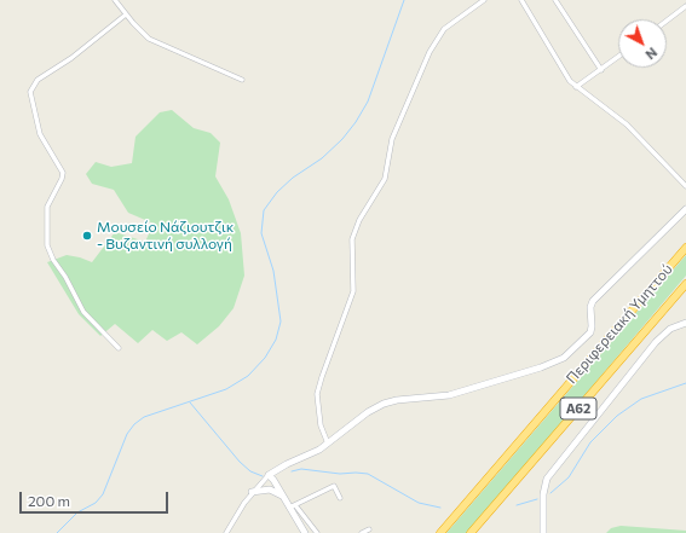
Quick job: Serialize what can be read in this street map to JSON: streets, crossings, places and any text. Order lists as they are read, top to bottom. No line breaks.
{"streets":{"highway":["Περιφερειακή Υμηττού","Α62"]},"places":["Μουσείο Νάζιουτζικ - Βυζαντινή συλλογή"],"scale_bar":"200 m","north":"bottom right"}
